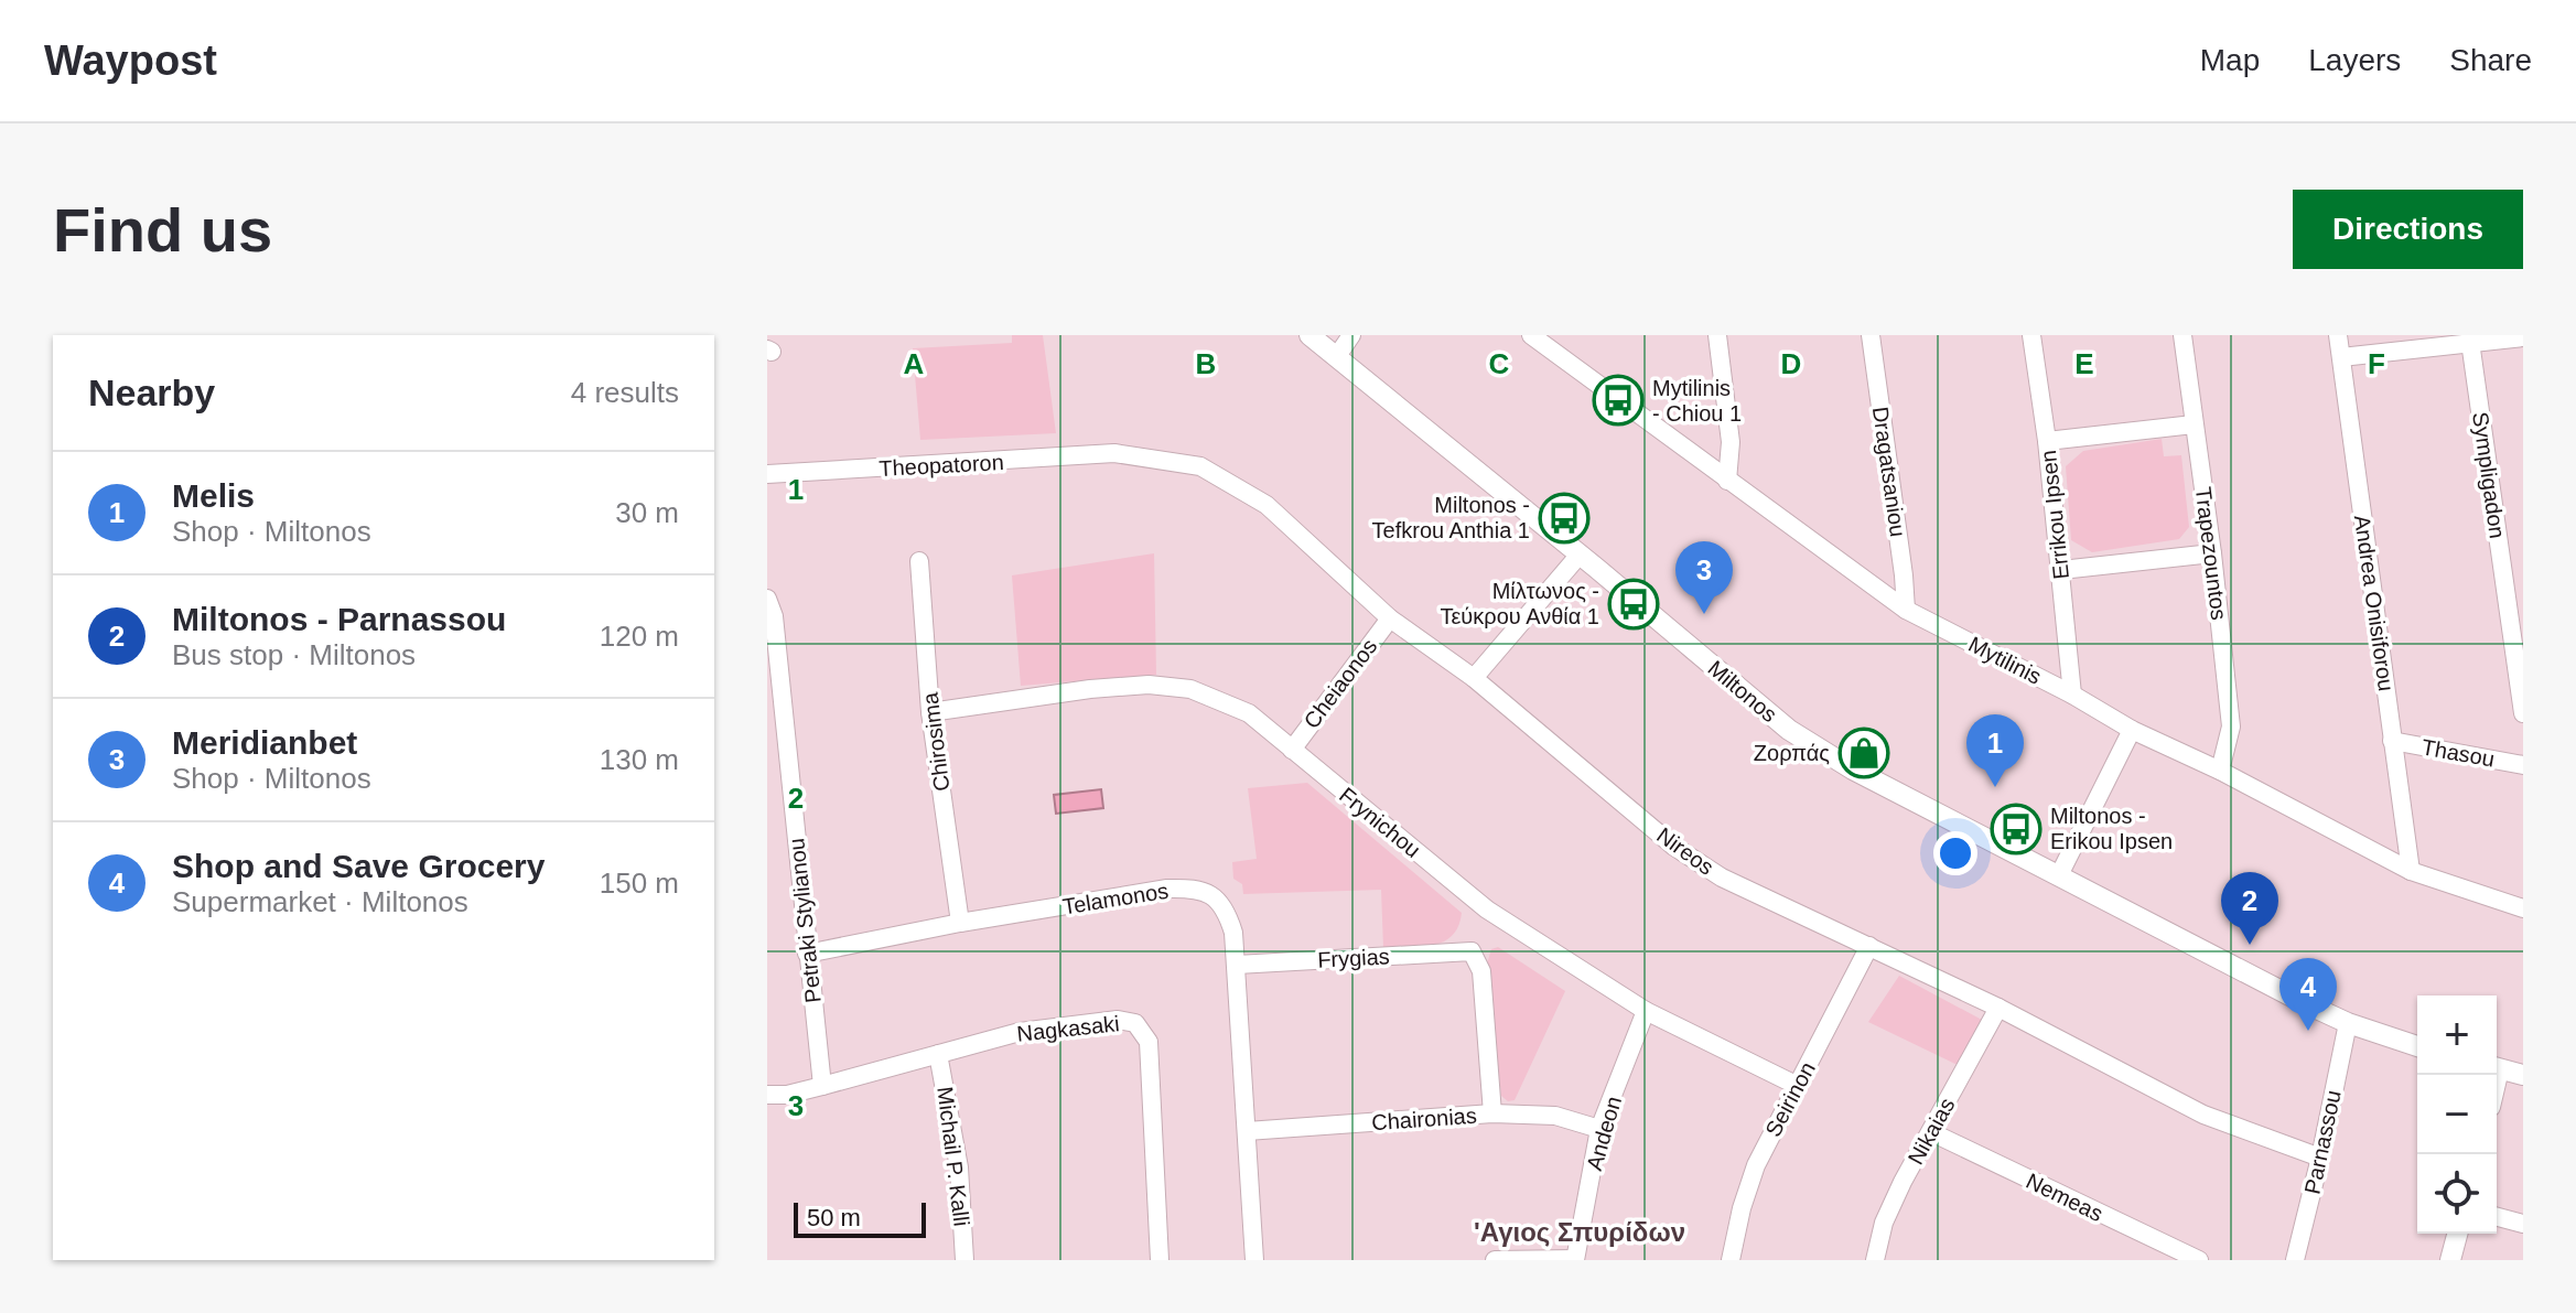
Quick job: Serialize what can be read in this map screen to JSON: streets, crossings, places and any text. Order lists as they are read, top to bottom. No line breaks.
{"streets":{"street":["Theopatoron","Dragatsaniou","Sympligadon","Errikou Ipsen","Trapezountos","Andrea Onisiforou","Mytilinis","Cheiaonos","Miltonos","Chirosima","Thasou","Frynichou","Nireos","Telamonos","Petraki Stylianou","Frygias","Nagkasaki","Seirinon","Chaironias","Nikaias","Andeon","Parnassou","Michail P. Kalli","Nemeas"]},"crossings":[["Theopatoron","Nireos"],["Dragatsaniou","Mytilinis"],["Errikou Ipsen","Mytilinis"],["Trapezountos","Mytilinis"],["Andrea Onisiforou","Mytilinis"],["Andrea Onisiforou","Thasou"],["Cheiaonos","Frynichou"],["Cheiaonos","Nireos"],["Miltonos","Parnassou"],["Chirosima","Frynichou"],["Chirosima","Telamonos"],["Frynichou","Seirinon"],["Frynichou","Andeon"],["Nireos","Seirinon"],["Nireos","Nikaias"],["Nireos","Parnassou"],["Telamonos","Petraki Stylianou"],["Telamonos","Frygias"],["Telamonos","Chaironias"],["Petraki Stylianou","Nagkasaki"],["Frygias","Chaironias"],["Nagkasaki","Michail P. Kalli"],["Chaironias","Andeon"],["Nikaias","Nemeas"]],"districts":["'Αγιος Σπυρίδων"],"places":{"bus stop":["Mytilinis - Chiou 1","Miltonos - Tefkrou Anthia 1","Μίλτωνος - Τεύκρου Ανθία 1","Miltonos - Erikou Ipsen"],"shop":["Ζορπάς"]},"scale_bar":"50 m","page":{"header":"Waypost","nav":["Map","Layers","Share"],"buttons":"Directions","title":"Find us","heading":["Nearby","4 results"],"list":[{"mark":"1","name":"Melis","note":"Shop · Miltonos","value":"30 m"},{"mark":"2","name":"Miltonos - Parnassou","note":"Bus stop · Miltonos","value":"120 m"},{"mark":"3","name":"Meridianbet","note":"Shop · Miltonos","value":"130 m"},{"mark":"4","name":"Shop and Save Grocery","note":"Supermarket · Miltonos","value":"150 m"}],"pins":["3","1","2","4"],"map_buttons":["+","−"],"scale":"50 m"},"grid":{"columns":["A","B","C","D","E","F"],"rows":["1","2","3"]}}
